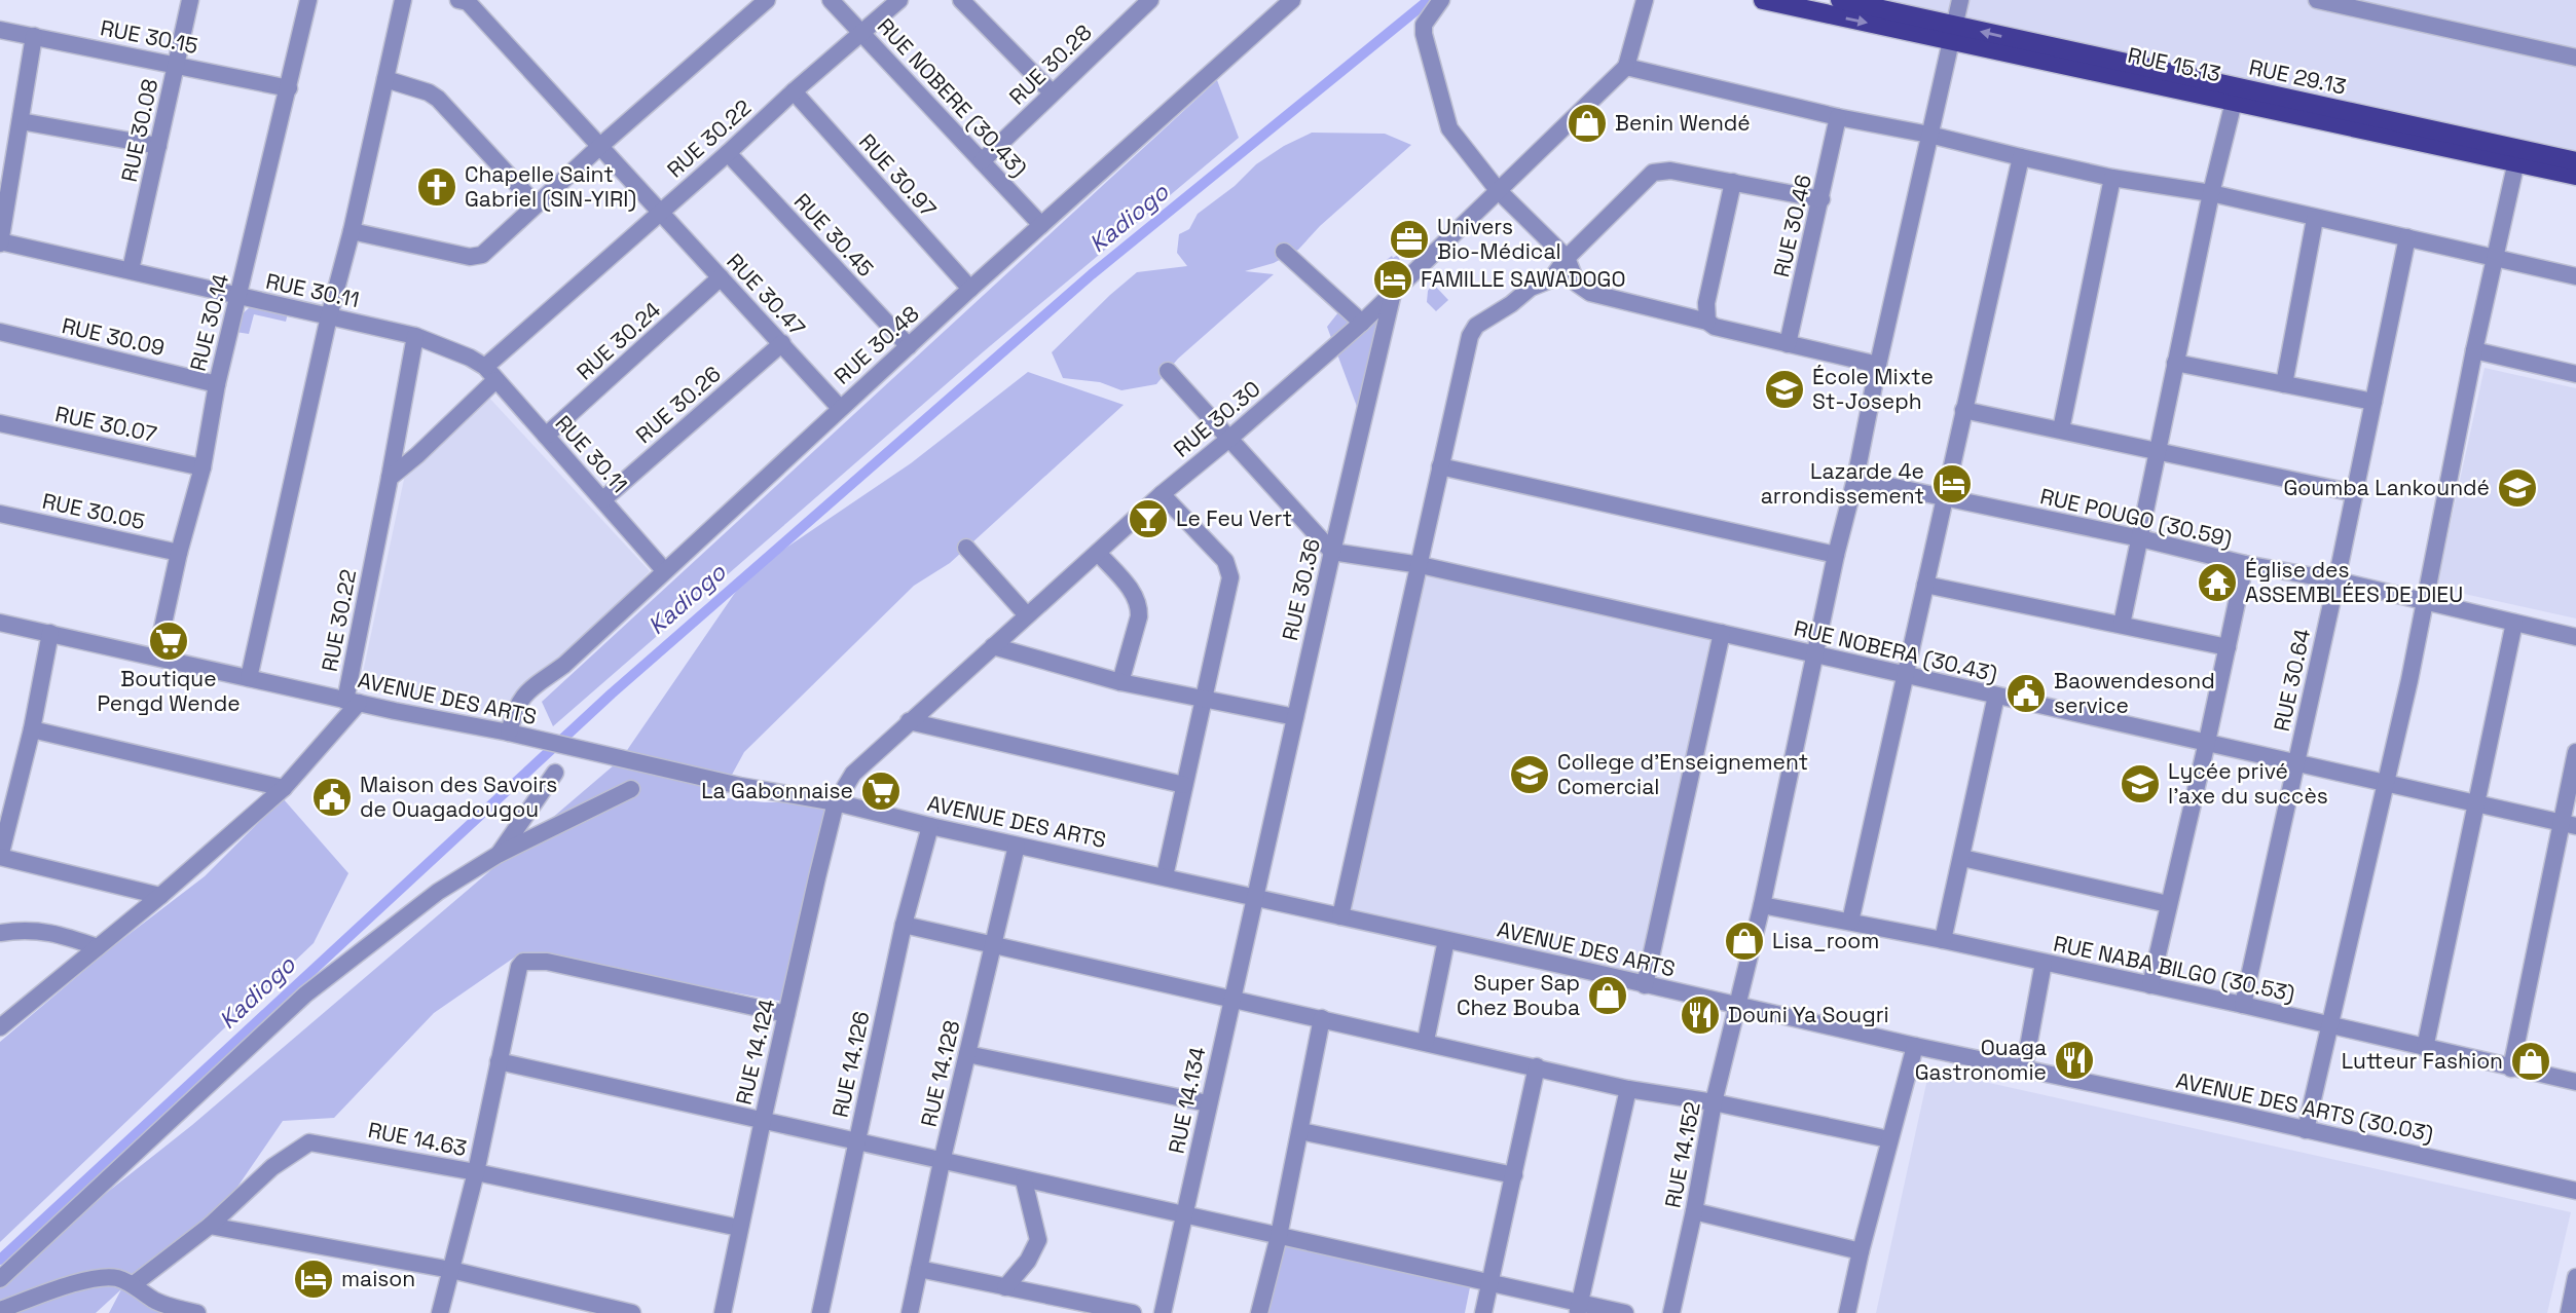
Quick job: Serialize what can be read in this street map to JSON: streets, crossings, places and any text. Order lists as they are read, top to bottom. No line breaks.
{"streets":{"main road":["RUE 15.13","RUE 29.13"],"street":["RUE 30.15","RUE 30.28","RUE NOBERE (30.43)","RUE 30.08","RUE 30.22","RUE 30.97","RUE 30.46","RUE 30.45","RUE 30.11","RUE 30.47","RUE 30.14","RUE 30.09","RUE 30.24","RUE 30.48","RUE 30.26","RUE 30.30","RUE 30.07","RUE 30.05","RUE POUGO (30.59)","RUE 30.36","RUE NOBERA (30.43)","RUE 30.64","AVENUE DES ARTS","RUE NABA BILGO (30.53)","RUE 14.124","RUE 14.126","RUE 14.128","RUE 14.134","AVENUE DES ARTS (30.03)","RUE 14.63","RUE 14.152"]},"crossings":[["RUE 30.15","RUE 30.08"],["RUE 30.15","RUE 30.14"],["RUE 30.28","RUE NOBERE (30.43)"],["RUE 15.13","RUE 29.13"],["RUE 15.13","RUE 14.152"],["RUE 29.13","RUE 14.152"],["RUE NOBERE (30.43)","RUE 30.22"],["RUE NOBERE (30.43)","RUE 30.48"],["RUE 30.08","RUE 30.11"],["RUE 30.22","RUE 30.97"],["RUE 30.22","RUE 30.45"],["RUE 30.22","RUE 30.11"],["RUE 30.22","RUE 30.47"],["RUE 30.22","AVENUE DES ARTS"],["RUE 30.97","RUE 30.48"],["RUE 30.45","RUE 30.48"],["RUE 30.11","RUE 30.14"],["RUE 30.11","RUE 30.24"],["RUE 30.11","RUE 30.48"],["RUE 30.11","RUE 30.26"],["RUE 30.47","RUE 30.24"],["RUE 30.47","RUE 30.48"],["RUE 30.47","RUE 30.26"],["RUE 30.14","RUE 30.09"],["RUE 30.14","RUE 30.07"],["RUE 30.14","RUE 30.05"],["RUE 30.14","AVENUE DES ARTS"],["RUE 30.48","AVENUE DES ARTS"],["RUE 30.30","RUE 30.36"],["RUE 30.30","AVENUE DES ARTS"],["RUE 30.30","RUE 14.124"],["RUE POUGO (30.59)","RUE 30.64"],["RUE POUGO (30.59)","RUE 14.152"],["RUE 30.36","RUE NOBERA (30.43)"],["RUE 30.36","AVENUE DES ARTS"],["RUE 30.36","RUE 14.134"],["RUE NOBERA (30.43)","RUE 30.64"],["RUE NOBERA (30.43)","RUE 14.152"],["RUE 30.64","RUE NABA BILGO (30.53)"],["AVENUE DES ARTS","RUE 14.124"],["AVENUE DES ARTS","RUE 14.126"],["AVENUE DES ARTS","RUE 14.128"],["AVENUE DES ARTS","RUE 14.134"],["AVENUE DES ARTS","AVENUE DES ARTS (30.03)"],["AVENUE DES ARTS","RUE 14.152"],["RUE NABA BILGO (30.53)","RUE 14.152"],["RUE 14.124","RUE 14.63"]],"one_way":["RUE 29.13"],"water":["Kadiogo"],"places":{"shop":["Benin Wendé","Lisa_room","Super Sap Chez Bouba","Lutteur Fashion"],"church":["Chapelle Saint Gabriel (SIN-YIRI)"],"office":["Univers Bio-Médical"],"hotel":["FAMILLE SAWADOGO","Lazarde 4e arrondissement","maison"],"school or university":["École Mixte St-Joseph","Goumba Lankoundé","College d'Enseignement Comercial","Lycée privé l'axe du succès"],"bar":["Le Feu Vert"],"temple":["Église des ASSEMBLÉES DE DIEU"],"supermarket":["Boutique Pengd Wende","La Gabonnaise"],"public building":["Baowendesond service","Maison des Savoirs de Ouagadougou"],"restaurant":["Douni Ya Sougri","Ouaga Gastronomie"]}}
